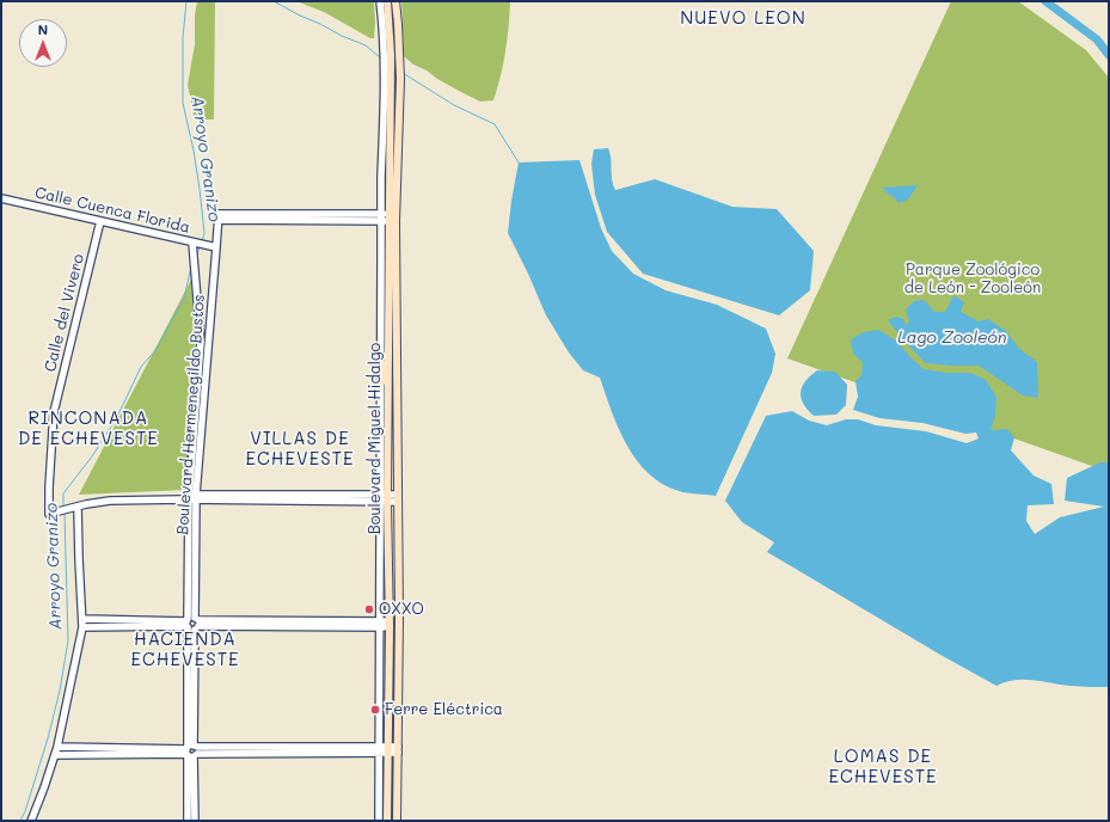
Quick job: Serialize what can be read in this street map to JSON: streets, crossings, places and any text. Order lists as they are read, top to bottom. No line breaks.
{"streets":{"main road":["Boulevard Miguel Hidalgo"],"street":["Calle Cuenca Florida","Calle del Vivero","Boulevard Hermenegildo Bustos"]},"crossings":[["Calle Cuenca Florida","Calle del Vivero"],["Calle Cuenca Florida","Boulevard Hermenegildo Bustos"],["Boulevard Hermenegildo Bustos","Boulevard Miguel Hidalgo"]],"districts":["NUEVO LEON","RINCONADA DE ECHEVESTE","VILLAS DE ECHEVESTE","HACIENDA ECHEVESTE","LOMAS DE ECHEVESTE"],"water":["Arroyo Granizo","Lago Zooleón"],"parks":["Parque Zoológico de León - Zooleón"],"places":["OXXO","Ferre Eléctrica"],"north":"top"}
